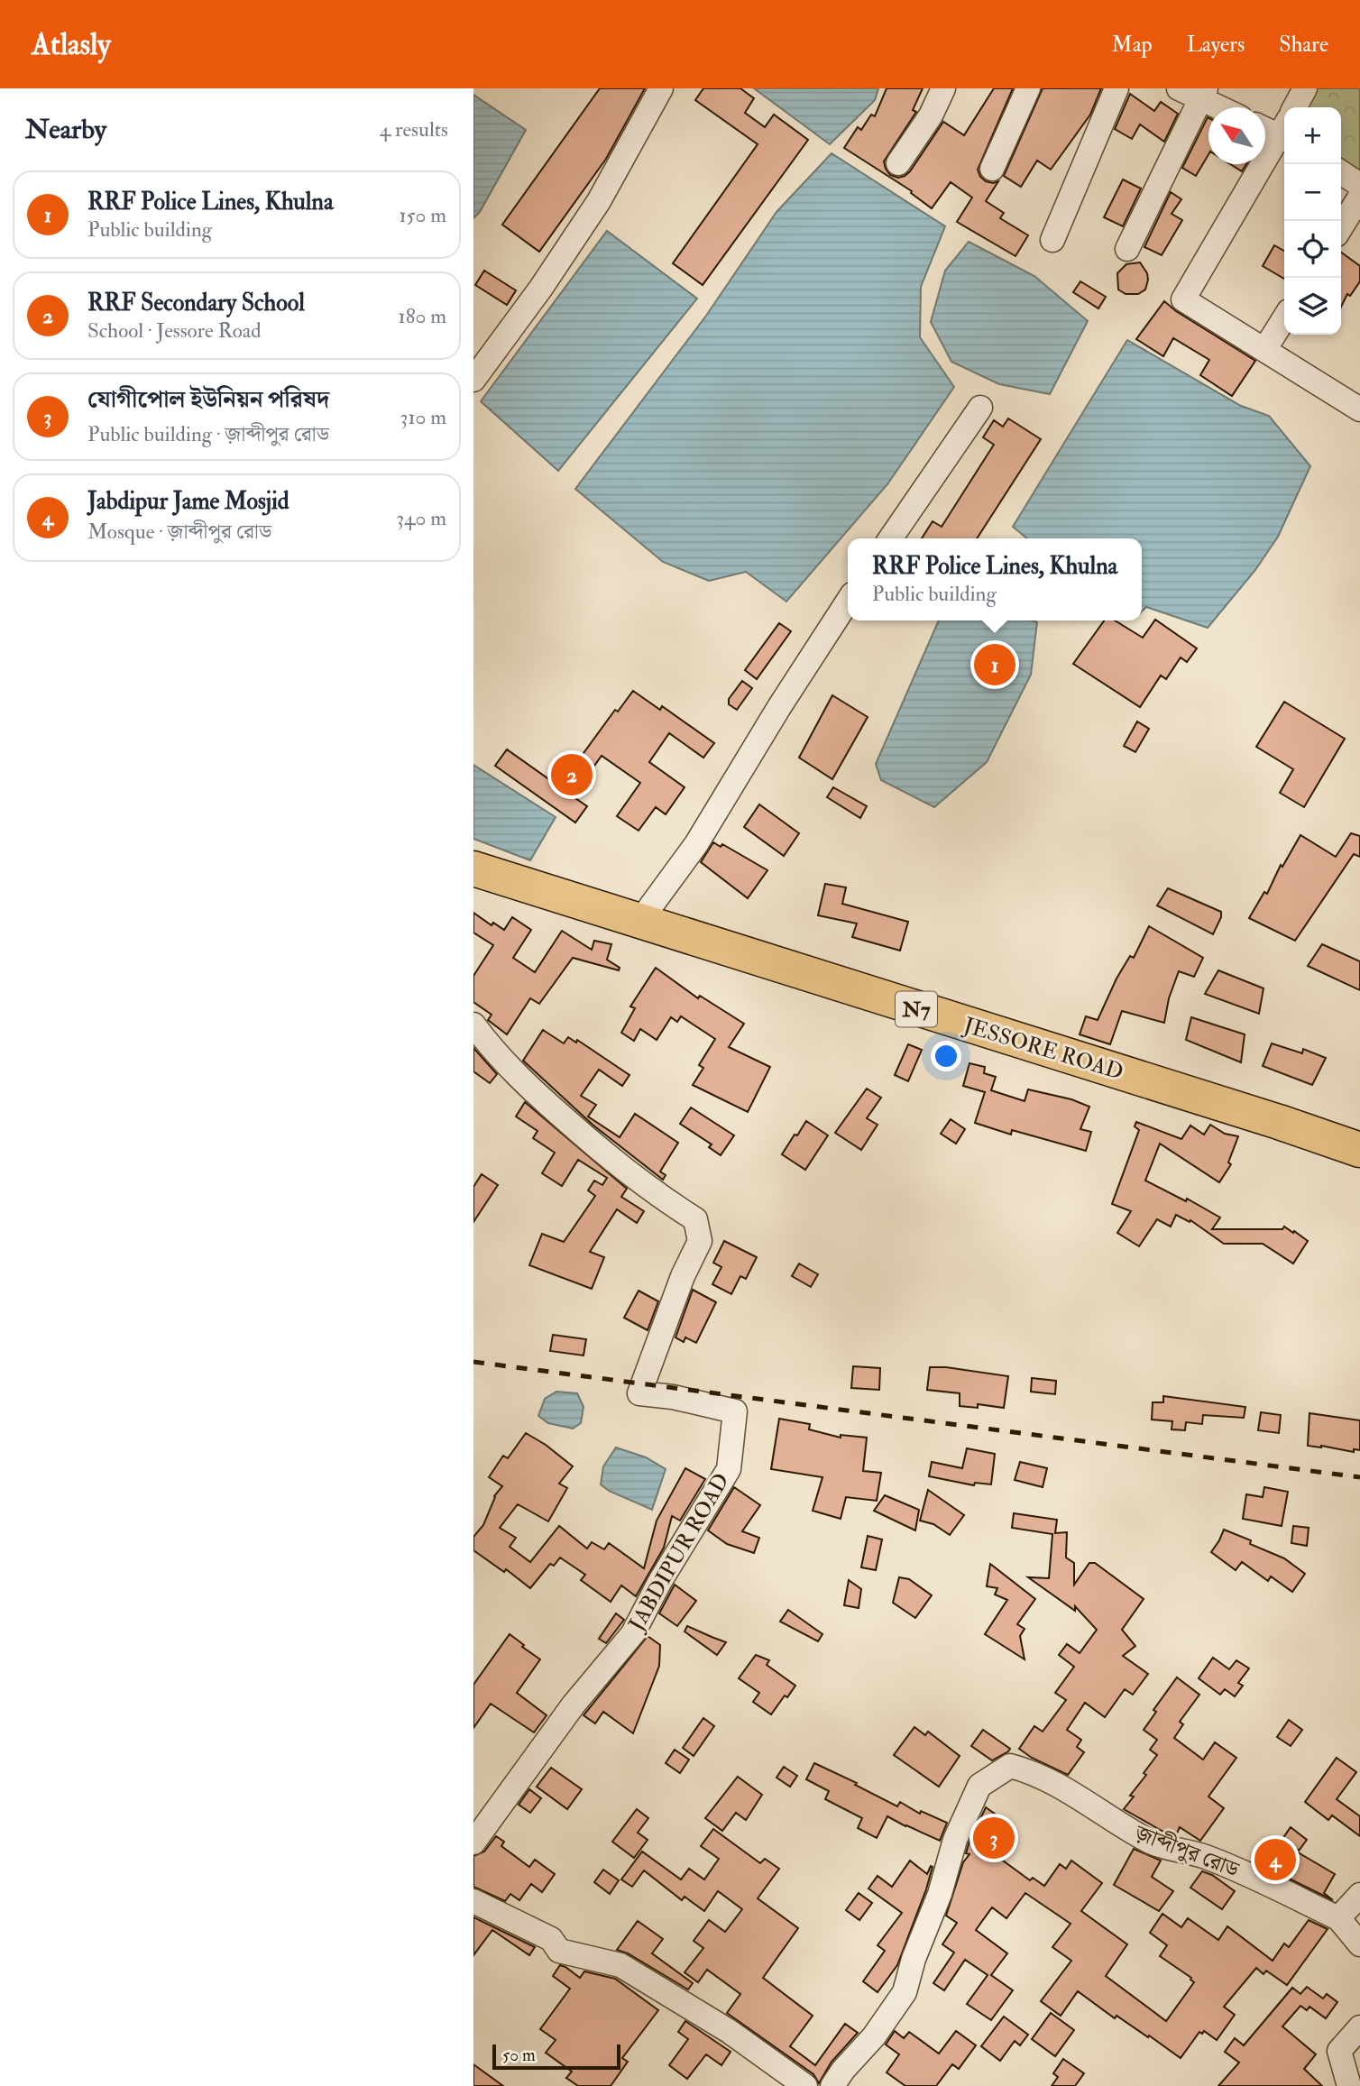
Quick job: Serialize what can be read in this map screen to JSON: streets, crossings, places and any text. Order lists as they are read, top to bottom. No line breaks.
{"streets":{"highway":["N7","JESSORE ROAD"],"street":["JABDIPUR ROAD","জ়াব্দীপুর রোড"]},"scale_bar":"50 m","north":"top left","page":{"header":"Atlasly","nav":["Map","Layers","Share"],"heading":["Nearby","4 results"],"map_buttons":["+","−"],"list":[{"mark":"1","name":"RRF Police Lines, Khulna","note":"Public building","value":"150 m"},{"mark":"2","name":"RRF Secondary School","note":"School · Jessore Road","value":"180 m"},{"mark":"3","name":"যোগীপোল ইউনিয়ন পরিষদ","note":"Public building · জ়াব্দীপুর রোড","value":"310 m"},{"mark":"4","name":"Jabdipur Jame Mosjid","note":"Mosque · জ়াব্দীপুর রোড","value":"340 m"}],"popup":["RRF Police Lines, Khulna","Public building"],"pins":["1","2","3","4"],"scale":"50 m"}}
